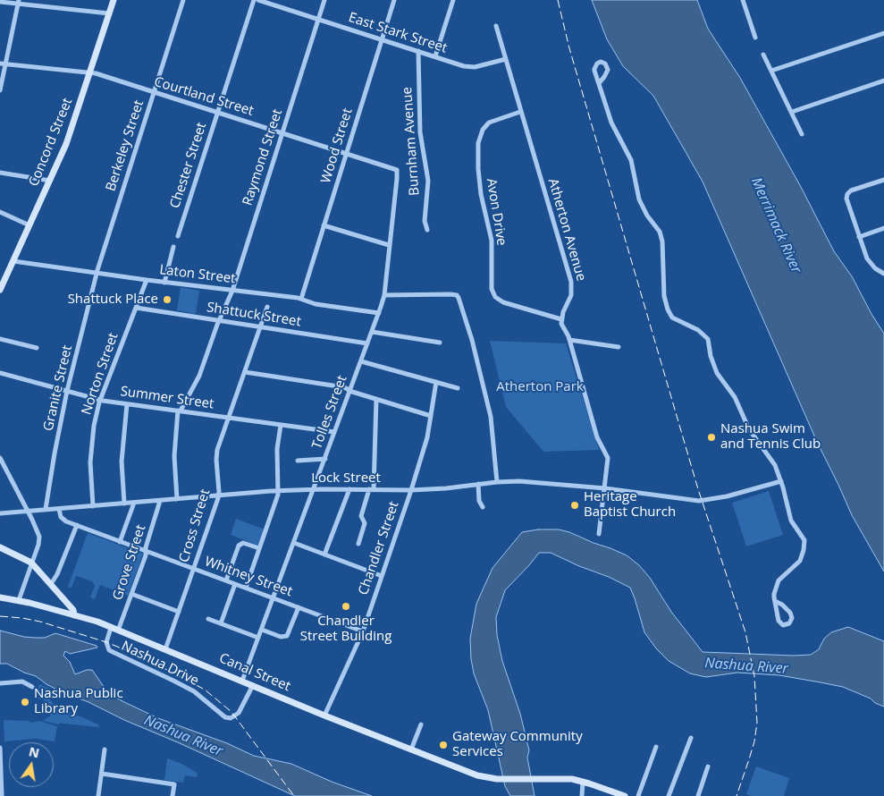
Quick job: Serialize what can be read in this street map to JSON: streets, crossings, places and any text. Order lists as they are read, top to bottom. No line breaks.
{"streets":{"street":["East Stark Street","Courtland Street","Burnham Avenue","Concord Street","Berkeley Street","Wood Street","Raymond Street","Chester Street","Avon Drive","Atherton Avenue","Laton Street","Shattuck Street","Norton Street","Granite Street","Summer Street","Tolles Street","Lock Street","Cross Street","Chandler Street","Grove Street","Whitney Street","Nashua Drive","Canal Street"]},"crossings":[["East Stark Street","Burnham Avenue"],["East Stark Street","Wood Street"],["East Stark Street","Raymond Street"],["East Stark Street","Atherton Avenue"],["Courtland Street","Concord Street"],["Courtland Street","Berkeley Street"],["Courtland Street","Wood Street"],["Courtland Street","Raymond Street"],["Courtland Street","Chester Street"],["Courtland Street","Tolles Street"],["Concord Street","Laton Street"],["Berkeley Street","Laton Street"],["Berkeley Street","Granite Street"],["Wood Street","Laton Street"],["Raymond Street","Laton Street"],["Raymond Street","Shattuck Street"],["Raymond Street","Summer Street"],["Avon Drive","Atherton Avenue"],["Laton Street","Norton Street"],["Laton Street","Granite Street"],["Laton Street","Tolles Street"],["Shattuck Street","Norton Street"],["Shattuck Street","Tolles Street"],["Shattuck Street","Cross Street"],["Norton Street","Summer Street"],["Norton Street","Lock Street"],["Granite Street","Summer Street"],["Granite Street","Lock Street"],["Summer Street","Tolles Street"],["Summer Street","Cross Street"],["Tolles Street","Lock Street"],["Tolles Street","Whitney Street"],["Tolles Street","Canal Street"],["Lock Street","Cross Street"],["Lock Street","Chandler Street"],["Lock Street","Grove Street"],["Lock Street","Whitney Street"],["Cross Street","Whitney Street"],["Cross Street","Canal Street"],["Chandler Street","Whitney Street"],["Chandler Street","Canal Street"],["Grove Street","Whitney Street"],["Grove Street","Canal Street"],["Nashua Drive","Canal Street"]],"water":["Merrimack River","Nashua River"],"parks":["Atherton Park"],"places":["Shattuck Place","Nashua Swim and Tennis Club","Heritage Baptist Church","Chandler Street Building","Nashua Public Library","Gateway Community Services"],"north":"top"}
